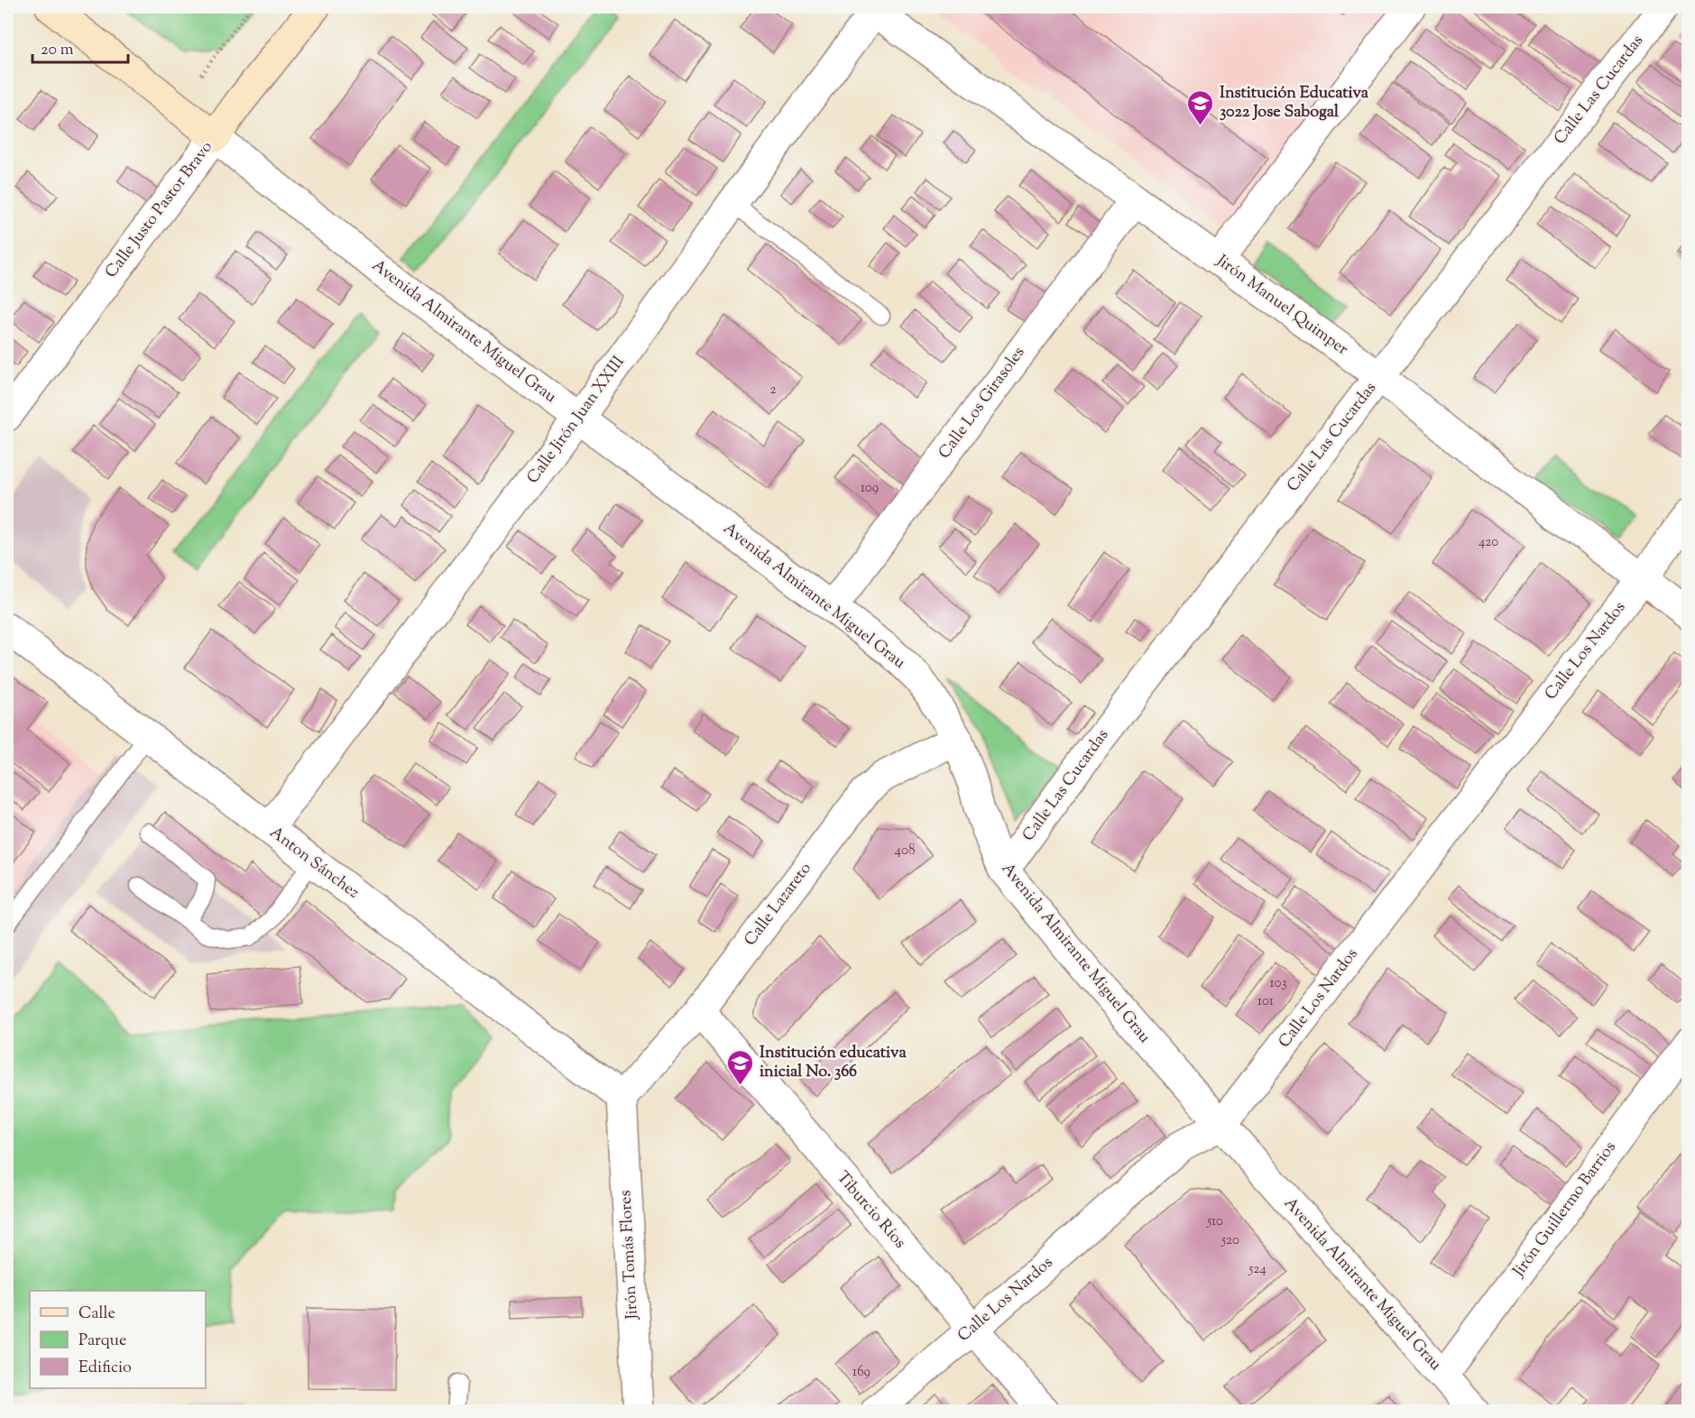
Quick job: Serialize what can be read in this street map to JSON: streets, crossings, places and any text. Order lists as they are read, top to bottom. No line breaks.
{"streets":{"street":["Calle Las Cucardas","Calle Justo Pastor Bravo","Jirón Manuel Quimper","Avenida Almirante Miguel Grau","Calle Los Girasoles","Calle Jirón Juan XXIII","Calle Los Nardos","Anton Sánchez","Calle Lazareto","Jirón Guillermo Barrios","Tiburcio Ríos","Jirón Tomás Flores"]},"crossings":[["Calle Las Cucardas","Jirón Manuel Quimper"],["Calle Las Cucardas","Avenida Almirante Miguel Grau"],["Calle Justo Pastor Bravo","Avenida Almirante Miguel Grau"],["Jirón Manuel Quimper","Calle Los Girasoles"],["Jirón Manuel Quimper","Calle Jirón Juan XXIII"],["Jirón Manuel Quimper","Calle Los Nardos"],["Avenida Almirante Miguel Grau","Calle Los Girasoles"],["Avenida Almirante Miguel Grau","Calle Jirón Juan XXIII"],["Avenida Almirante Miguel Grau","Calle Los Nardos"],["Avenida Almirante Miguel Grau","Calle Lazareto"],["Avenida Almirante Miguel Grau","Jirón Guillermo Barrios"],["Calle Jirón Juan XXIII","Anton Sánchez"],["Calle Los Nardos","Tiburcio Ríos"],["Anton Sánchez","Calle Lazareto"],["Anton Sánchez","Jirón Tomás Flores"],["Calle Lazareto","Tiburcio Ríos"],["Calle Lazareto","Jirón Tomás Flores"]],"places":{"school or university":["Institución Educativa 3022 Jose Sabogal","Institución educativa inicial No. 366"]},"house_numbers":["2","109","420","408","103","101","510","520","524","169"],"legend":["Calle","Parque","Edificio"],"scale_bar":"20 m"}
